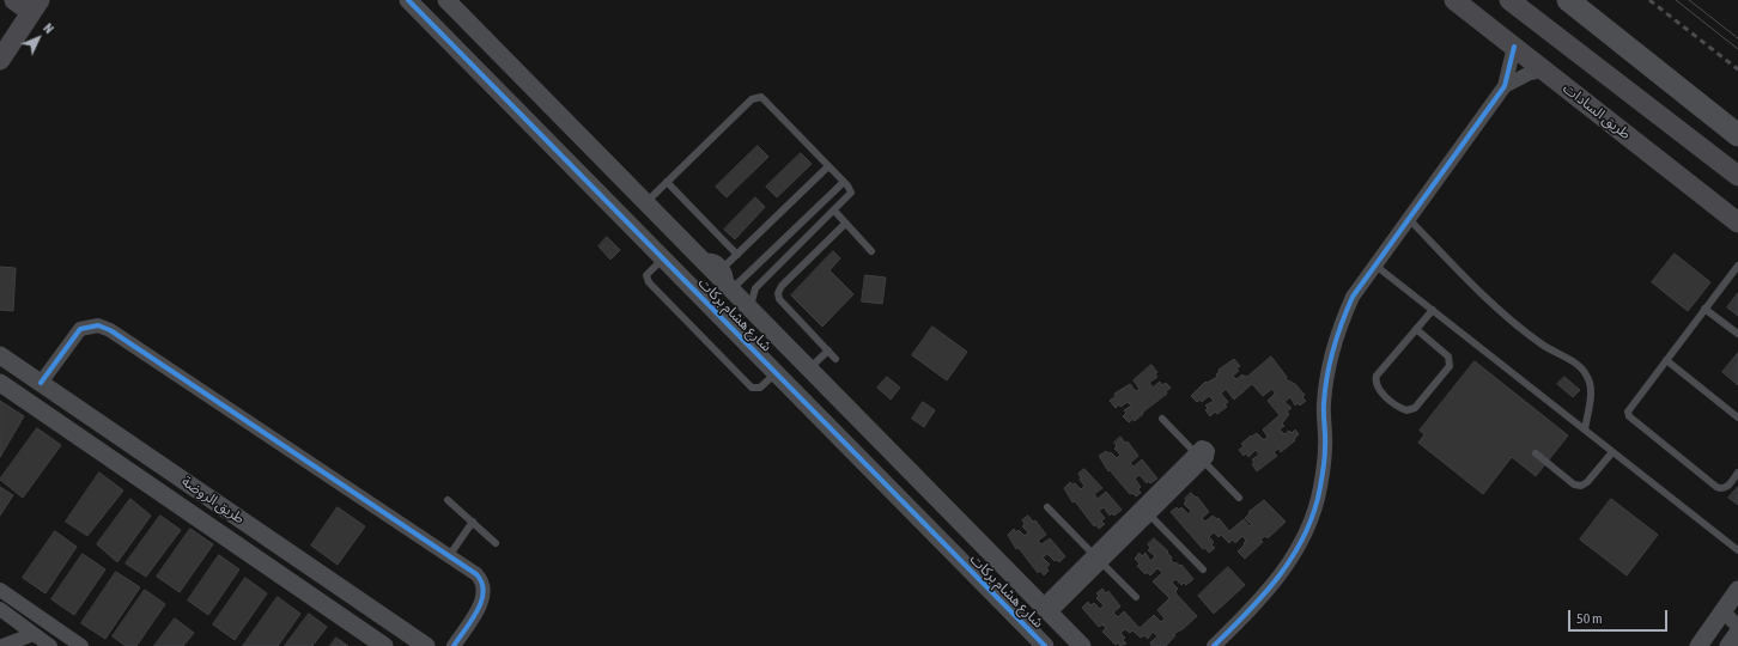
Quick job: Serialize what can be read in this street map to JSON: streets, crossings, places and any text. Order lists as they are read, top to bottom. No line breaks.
{"streets":{"main road":["طريق السادات"],"street":["شارع هشام بركات","طريق الروضة"]},"scale_bar":"50 m","north":"top right"}
